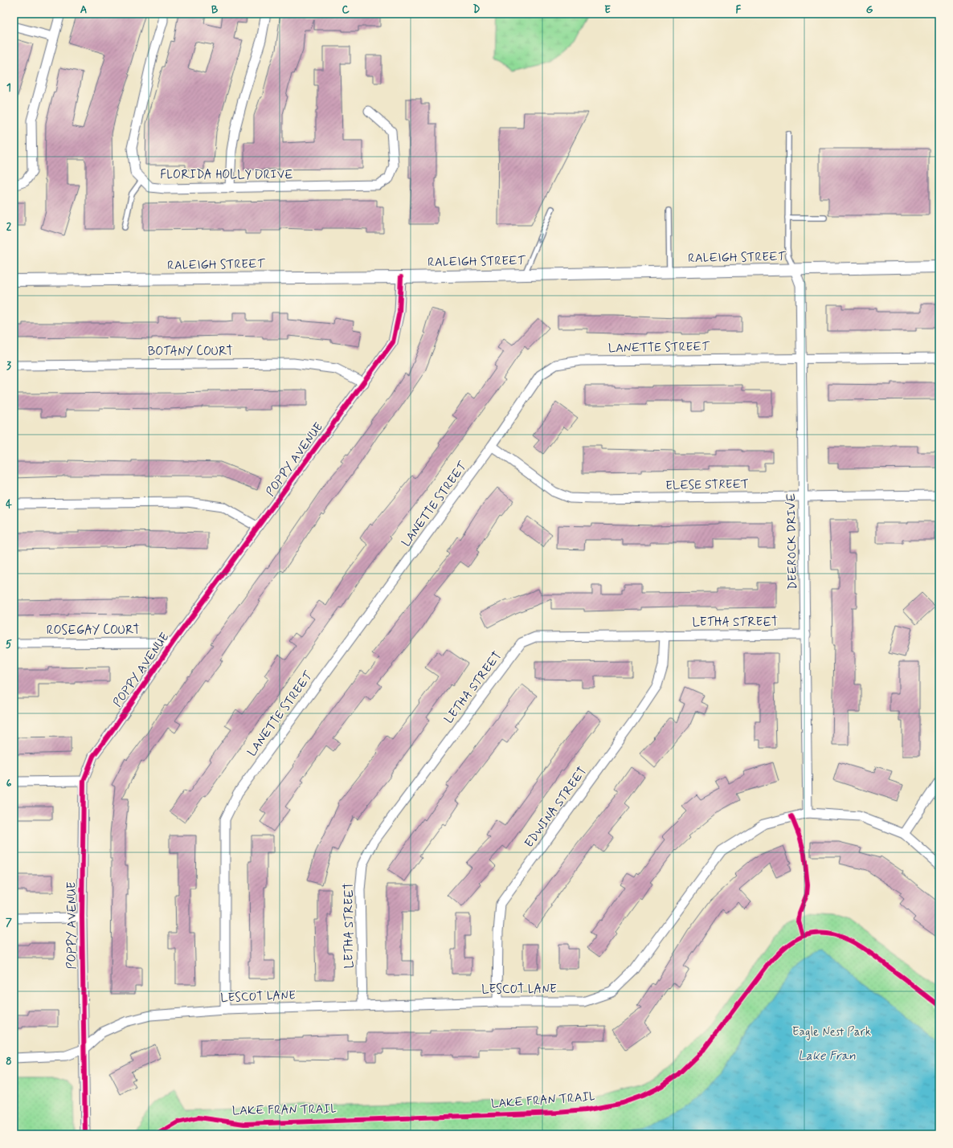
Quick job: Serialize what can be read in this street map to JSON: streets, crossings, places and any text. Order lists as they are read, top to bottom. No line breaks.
{"streets":{"street":["FLORIDA HOLLY DRIVE","RALEIGH STREET","LANETTE STREET","BOTANY COURT","POPPY AVENUE","ELESE STREET","DEEROCK DRIVE","LETHA STREET","ROSEGAY COURT","EDWINA STREET","LESCOT LANE"],"cycle path":["LAKE FRAN TRAIL"]},"crossings":[["RALEIGH STREET","POPPY AVENUE"],["RALEIGH STREET","DEEROCK DRIVE"],["LANETTE STREET","ELESE STREET"],["LANETTE STREET","DEEROCK DRIVE"],["LANETTE STREET","LESCOT LANE"],["BOTANY COURT","POPPY AVENUE"],["POPPY AVENUE","ROSEGAY COURT"],["POPPY AVENUE","LESCOT LANE"],["ELESE STREET","DEEROCK DRIVE"],["DEEROCK DRIVE","LETHA STREET"],["DEEROCK DRIVE","LESCOT LANE"],["LETHA STREET","EDWINA STREET"],["LETHA STREET","LESCOT LANE"],["EDWINA STREET","LESCOT LANE"]],"water":["Lake Fran"],"parks":["Eagle Nest Park"],"grid":{"columns":["A","B","C","D","E","F","G"],"rows":["1","2","3","4","5","6","7","8"]}}
